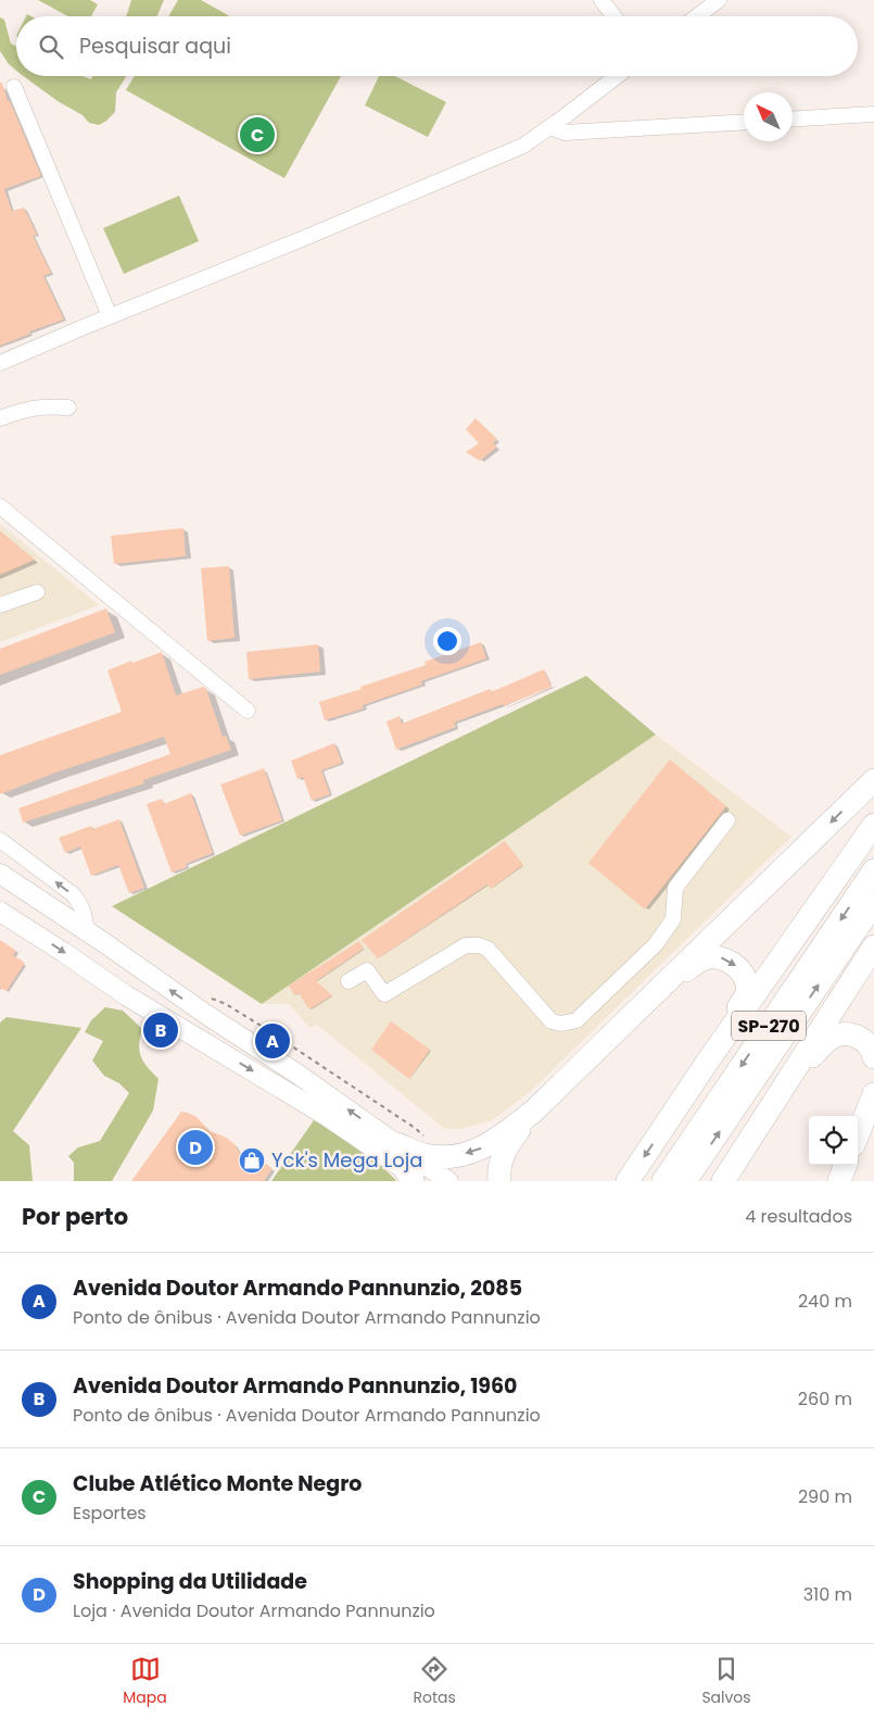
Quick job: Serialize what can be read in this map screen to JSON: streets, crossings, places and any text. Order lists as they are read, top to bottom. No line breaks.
{"streets":{"highway":["SP-270"]},"places":{"shop":["Yck's Mega Loja"]},"north":"top left","page":{"search":"Pesquisar aqui","pins":["C","B","A","D"],"heading":["Por perto","4 resultados"],"list":[{"mark":"A","name":"Avenida Doutor Armando Pannunzio, 2085","note":"Ponto de ônibus · Avenida Doutor Armando Pannunzio","value":"240 m"},{"mark":"B","name":"Avenida Doutor Armando Pannunzio, 1960","note":"Ponto de ônibus · Avenida Doutor Armando Pannunzio","value":"260 m"},{"mark":"C","name":"Clube Atlético Monte Negro","note":"Esportes","value":"290 m"},{"mark":"D","name":"Shopping da Utilidade","note":"Loja · Avenida Doutor Armando Pannunzio","value":"310 m"}],"nav":["Mapa","Rotas","Salvos"]}}
